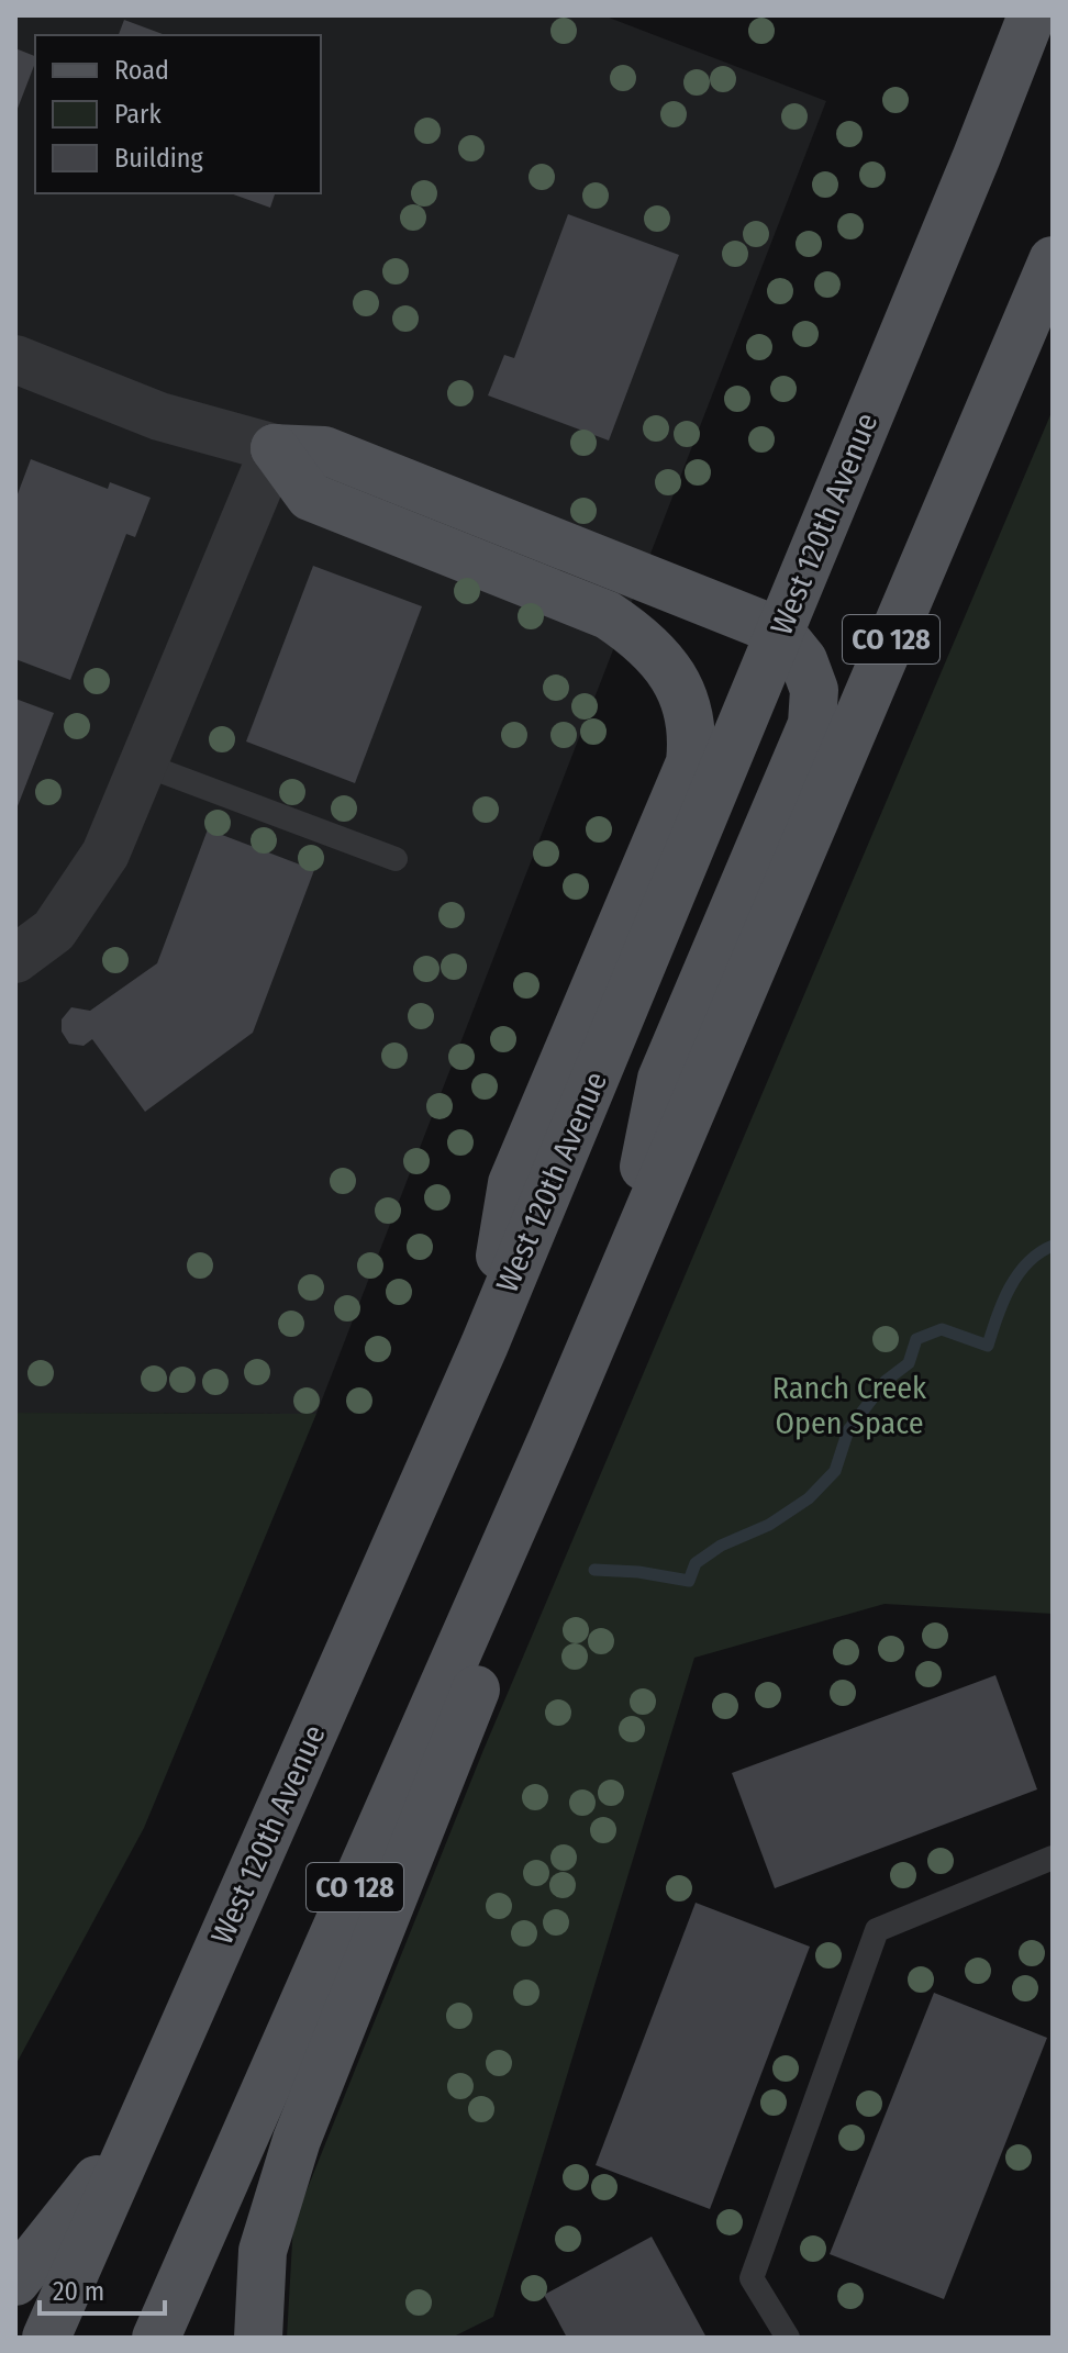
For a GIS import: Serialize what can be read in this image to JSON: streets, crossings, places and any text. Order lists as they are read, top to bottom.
{
  "streets": {
    "main road": ["West 120th Avenue", "CO 128"]
  },
  "parks": ["Ranch Creek Open Space"],
  "legend": ["Road", "Park", "Building"],
  "scale_bar": "20 m"
}
